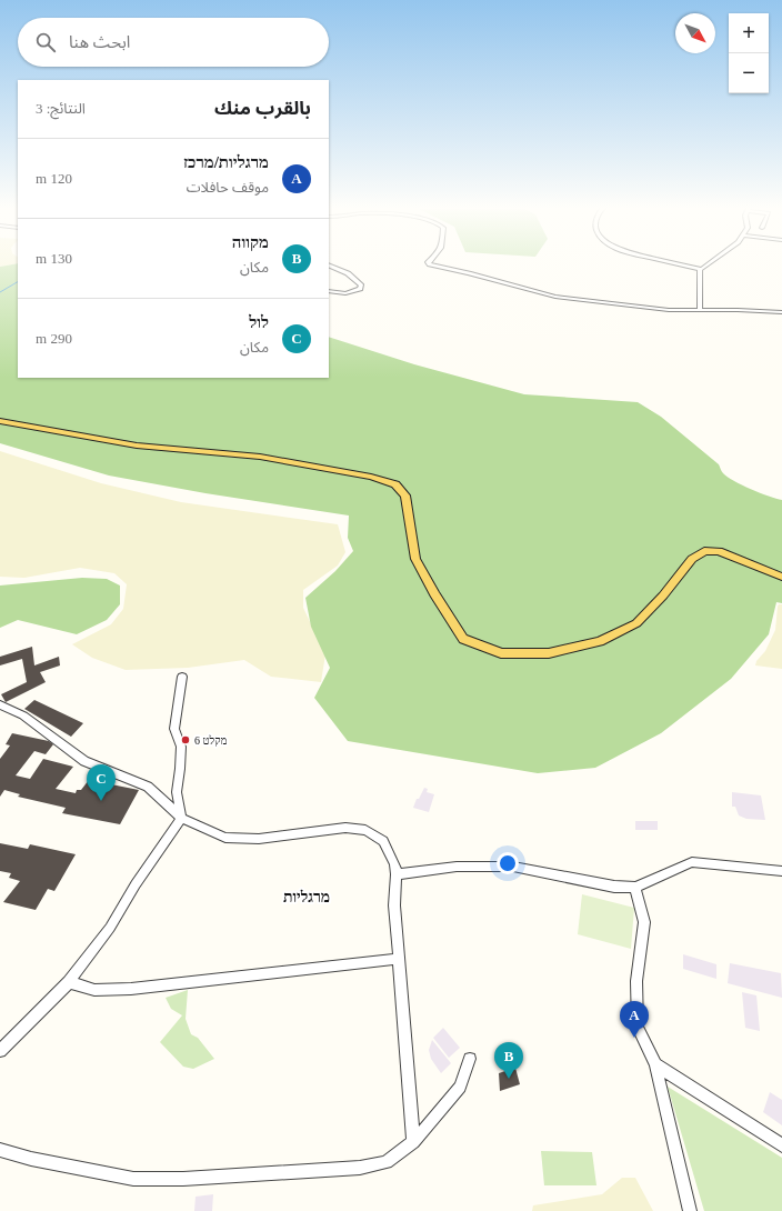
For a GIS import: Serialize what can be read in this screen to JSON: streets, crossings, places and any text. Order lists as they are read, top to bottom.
{
  "districts": ["מרגליות"],
  "places": ["מקלט 6"],
  "north": "bottom right",
  "page": {
    "map_buttons": ["+", "−"],
    "search": "ابحث هنا",
    "heading": ["بالقرب منك", "النتائج: 3"],
    "list": [
      {
        "mark": "A",
        "name": "מרגליות/מרכז",
        "note": "موقف حافلات",
        "value": "120 m"
      },
      {
        "mark": "B",
        "name": "מקווה",
        "note": "مكان",
        "value": "130 m"
      },
      {
        "mark": "C",
        "name": "לול",
        "note": "مكان",
        "value": "290 m"
      }
    ],
    "pins": ["C", "A", "B"]
  }
}
